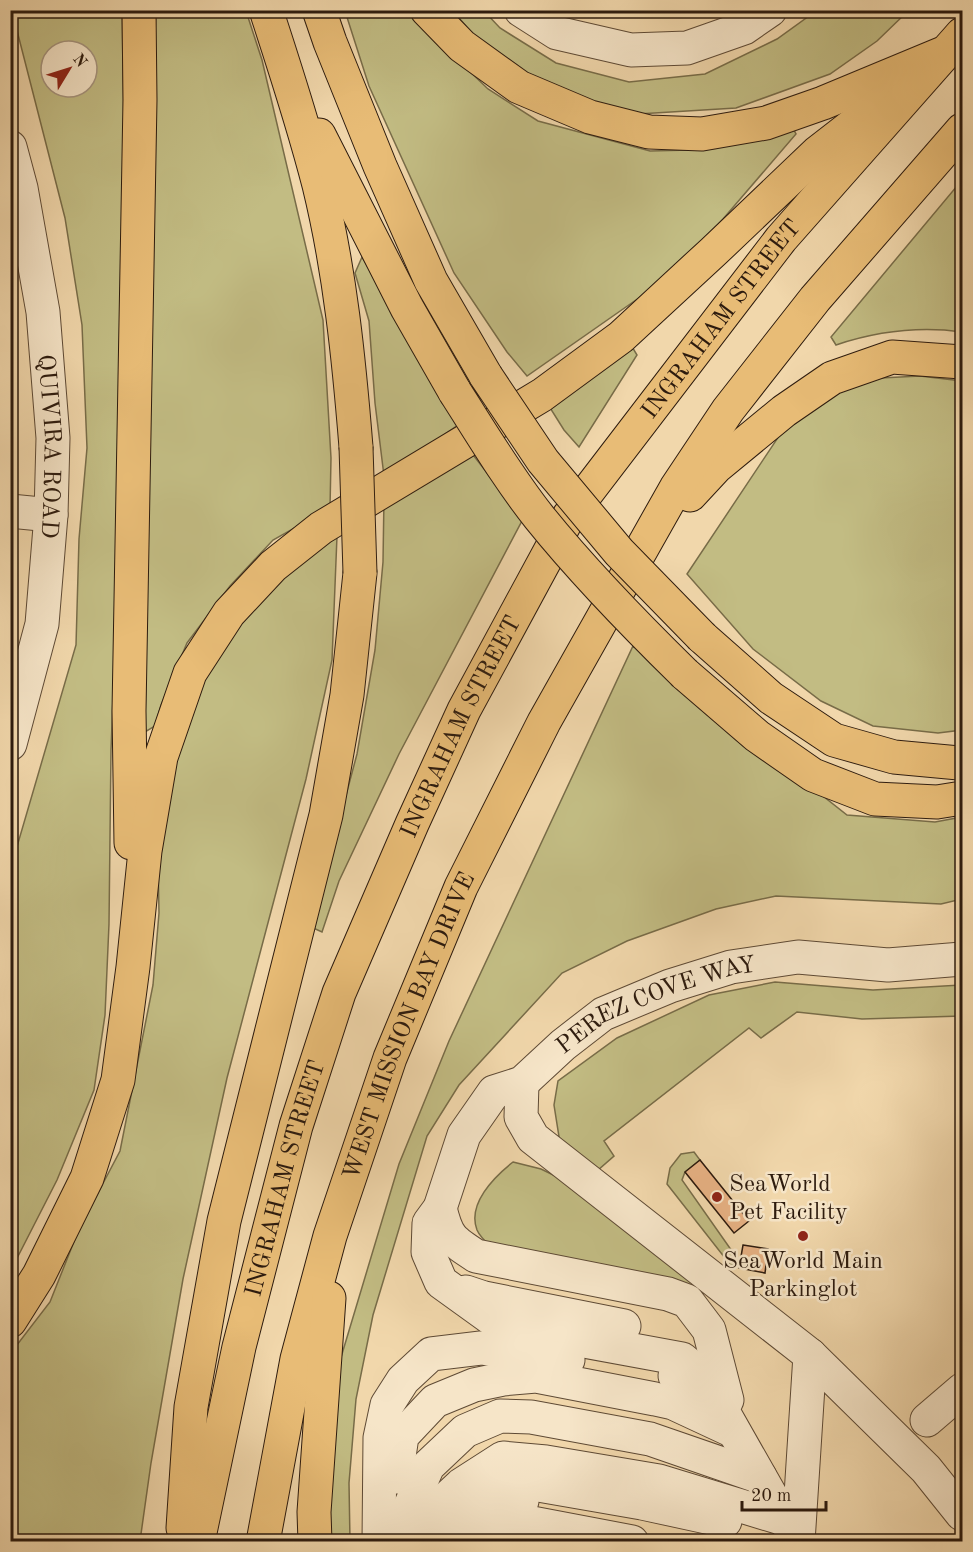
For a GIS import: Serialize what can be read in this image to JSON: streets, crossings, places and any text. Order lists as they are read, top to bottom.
{
  "streets": {
    "main road": ["INGRAHAM STREET", "WEST MISSION BAY DRIVE"],
    "street": ["QUIVIRA ROAD", "PEREZ COVE WAY"]
  },
  "places": ["SeaWorld Pet Facility", "SeaWorld Main Parkinglot"],
  "scale_bar": "20 m",
  "north": "top right"
}
